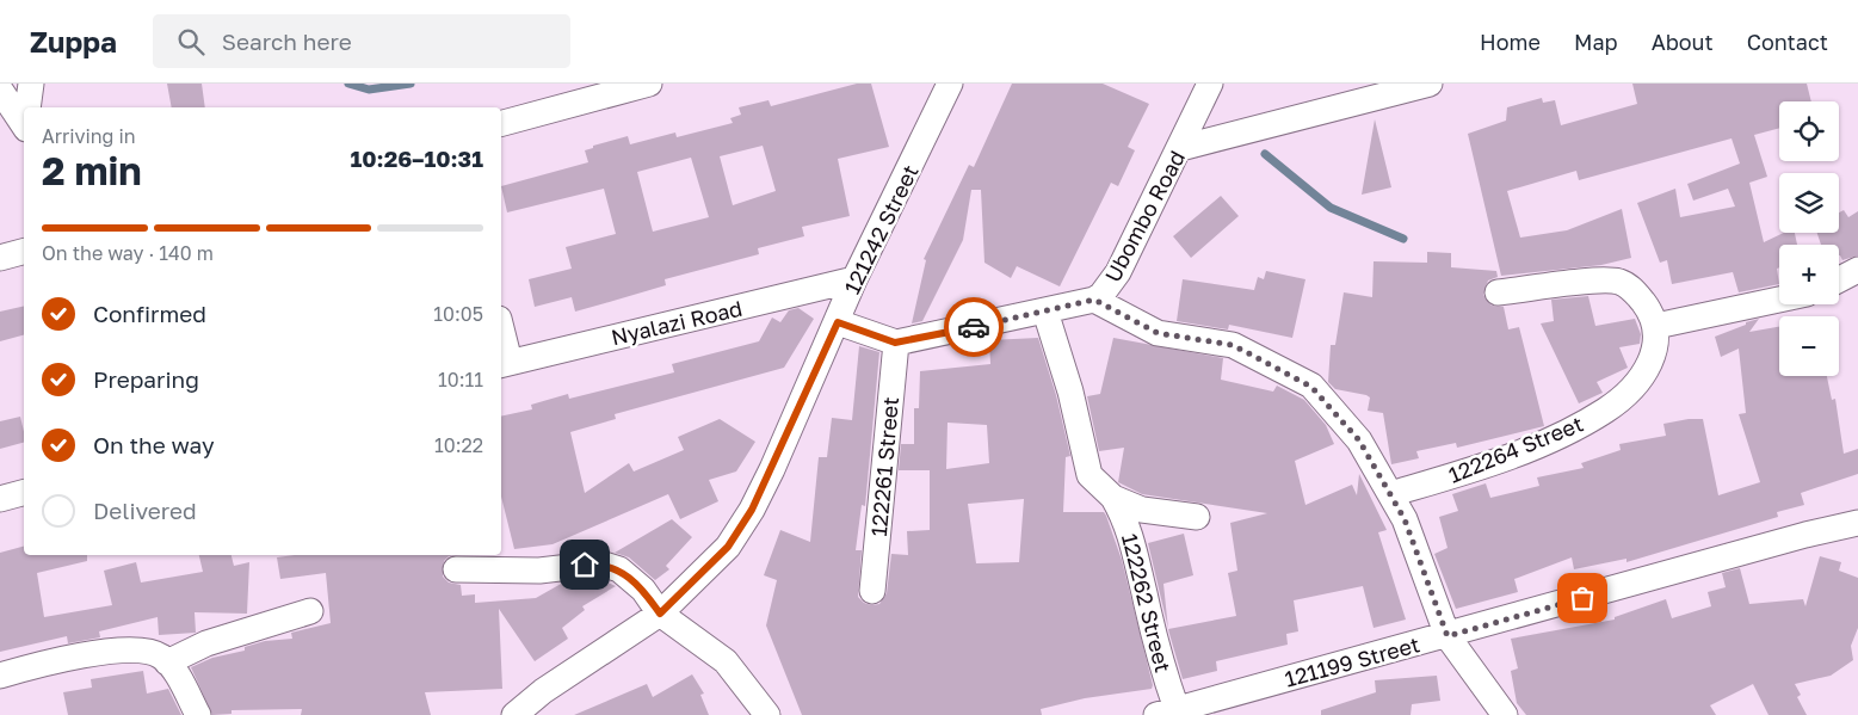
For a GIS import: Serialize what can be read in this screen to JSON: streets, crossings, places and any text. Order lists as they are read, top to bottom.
{
  "streets": {
    "street": [
      "Ubombo Road",
      "121242 Street",
      "Nyalazi Road",
      "122264 Street",
      "122261 Street",
      "122262 Street",
      "121199 Street"
    ]
  },
  "crossings": [
    ["Ubombo Road", "122261 Street"],
    ["Ubombo Road", "122262 Street"],
    ["121242 Street", "Nyalazi Road"],
    ["122262 Street", "121199 Street"]
  ],
  "page": {
    "header": "Zuppa",
    "search": "Search here",
    "nav": [
      "Home",
      "Map",
      "About",
      "Contact"
    ],
    "map_buttons": ["+", "−"],
    "heading": ["2 min", "Arriving in", "10:26–10:31"],
    "bar": "On the way · 140 m",
    "list": [
      ["Confirmed", "10:05"],
      ["Preparing", "10:11"],
      ["On the way", "10:22"],
      "Delivered"
    ]
  }
}
